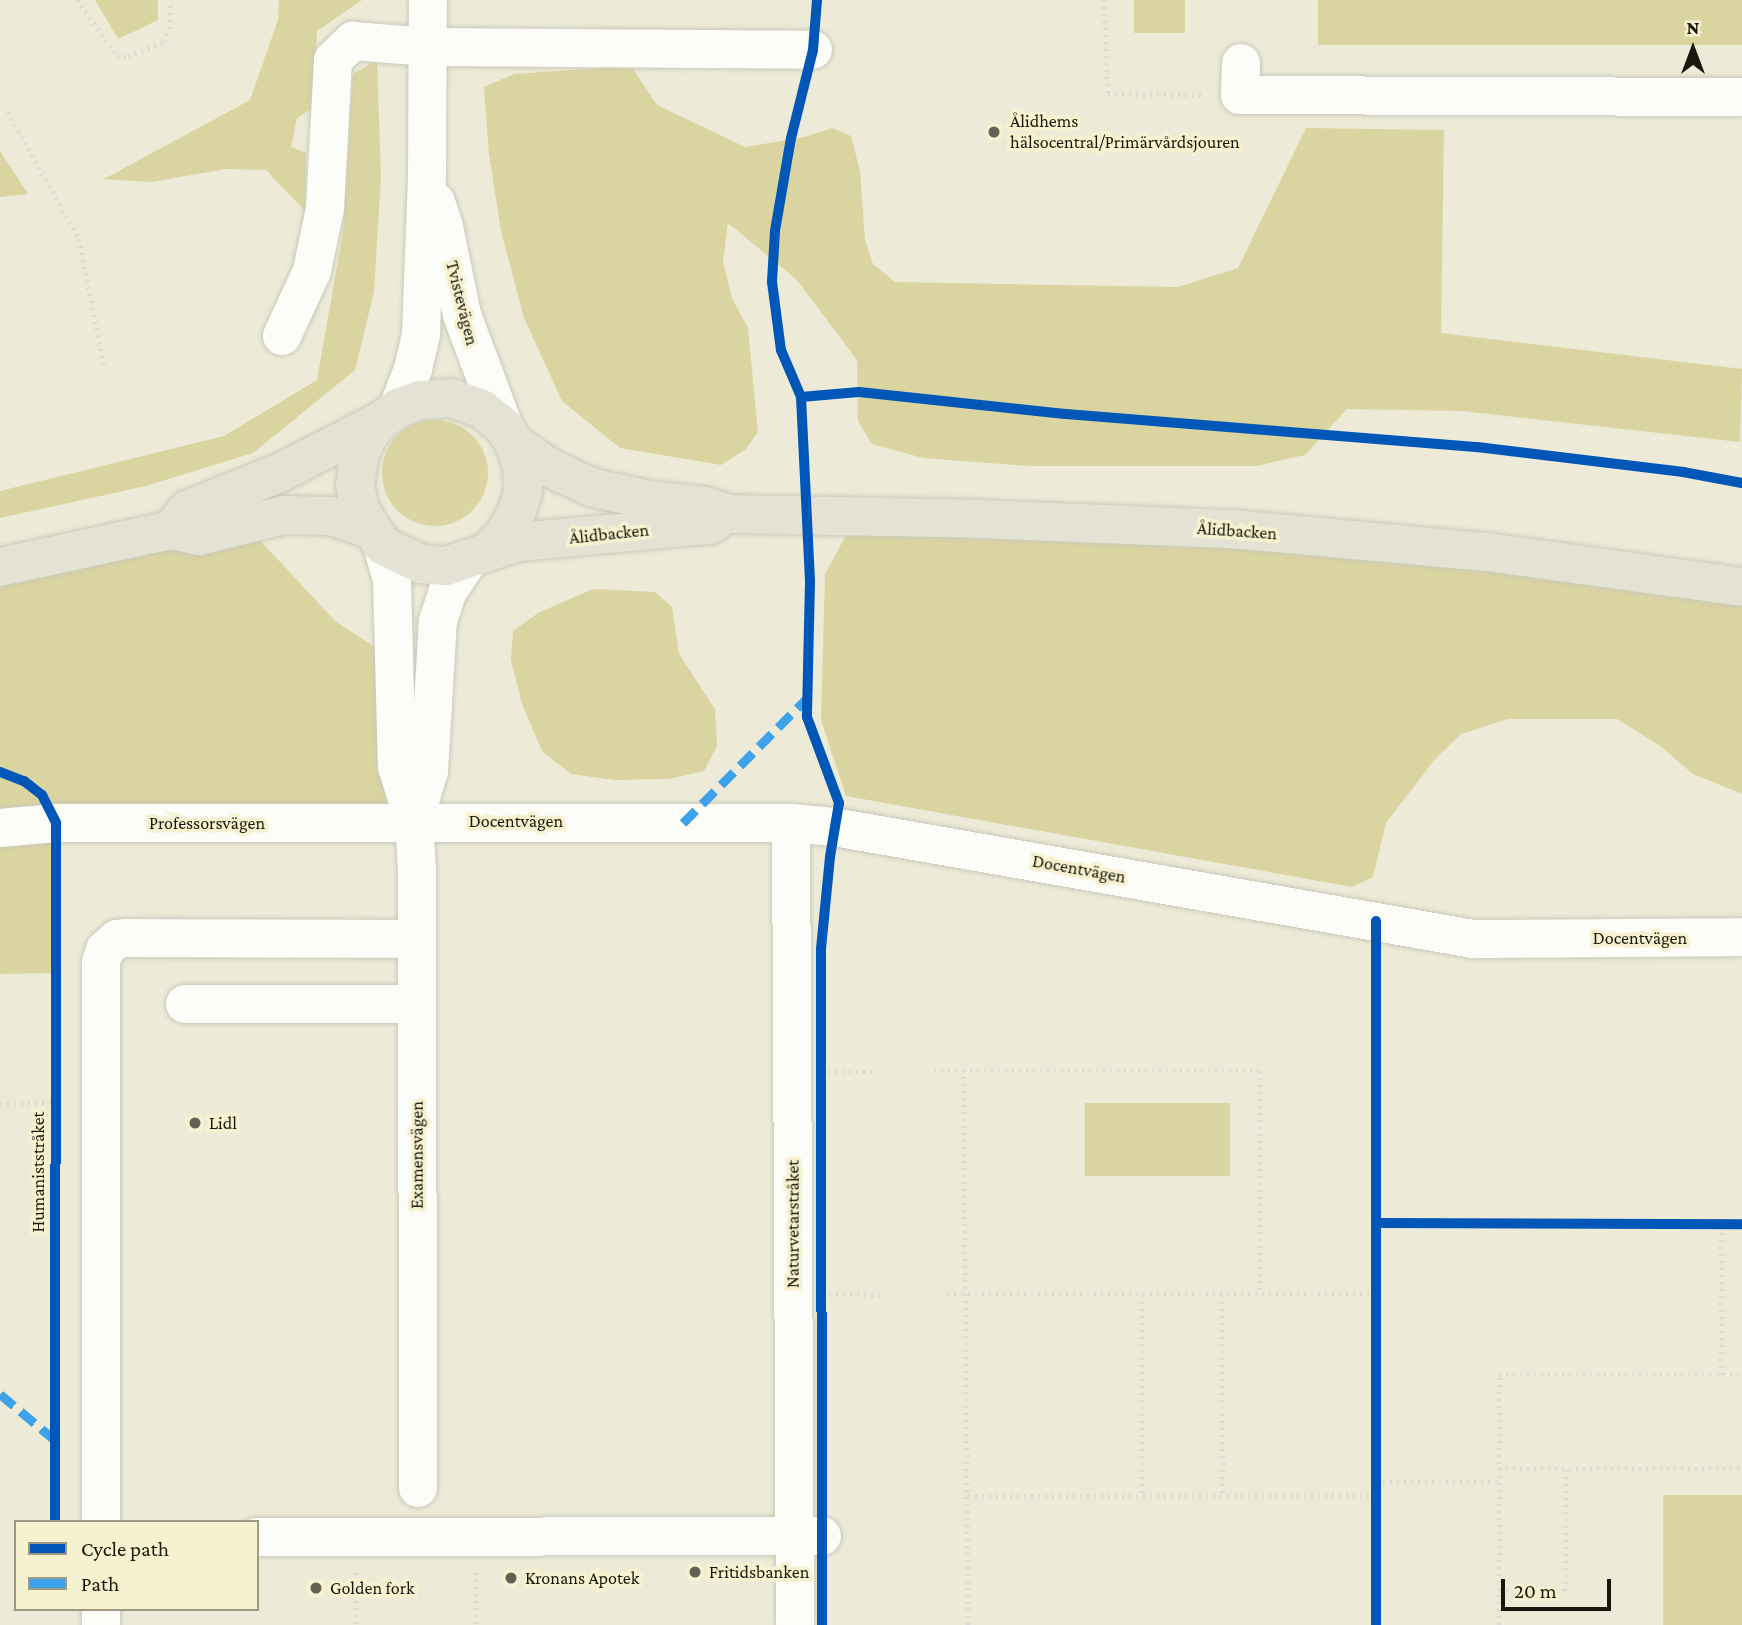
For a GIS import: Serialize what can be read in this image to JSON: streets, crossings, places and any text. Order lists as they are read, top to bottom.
{
  "streets": {
    "main road": ["Ålidbacken"],
    "street": [
      "Tvistevägen",
      "Docentvägen",
      "Professorsvägen",
      "Examensvägen",
      "Naturvetarstråket"
    ],
    "cycle path": ["Humaniststråket"]
  },
  "crossings": [
    ["Tvistevägen", "Ålidbacken"],
    ["Tvistevägen", "Examensvägen"],
    ["Ålidbacken", "Examensvägen"],
    ["Docentvägen", "Professorsvägen"],
    ["Docentvägen", "Examensvägen"],
    ["Docentvägen", "Naturvetarstråket"],
    ["Professorsvägen", "Examensvägen"]
  ],
  "places": [
    "Ålidhems hälsocentral/Primärvårdsjouren",
    "Lidl",
    "Fritidsbanken",
    "Kronans Apotek",
    "Golden fork"
  ],
  "legend": ["Cycle path", "Path"],
  "scale_bar": "20 m",
  "north": "top"
}
